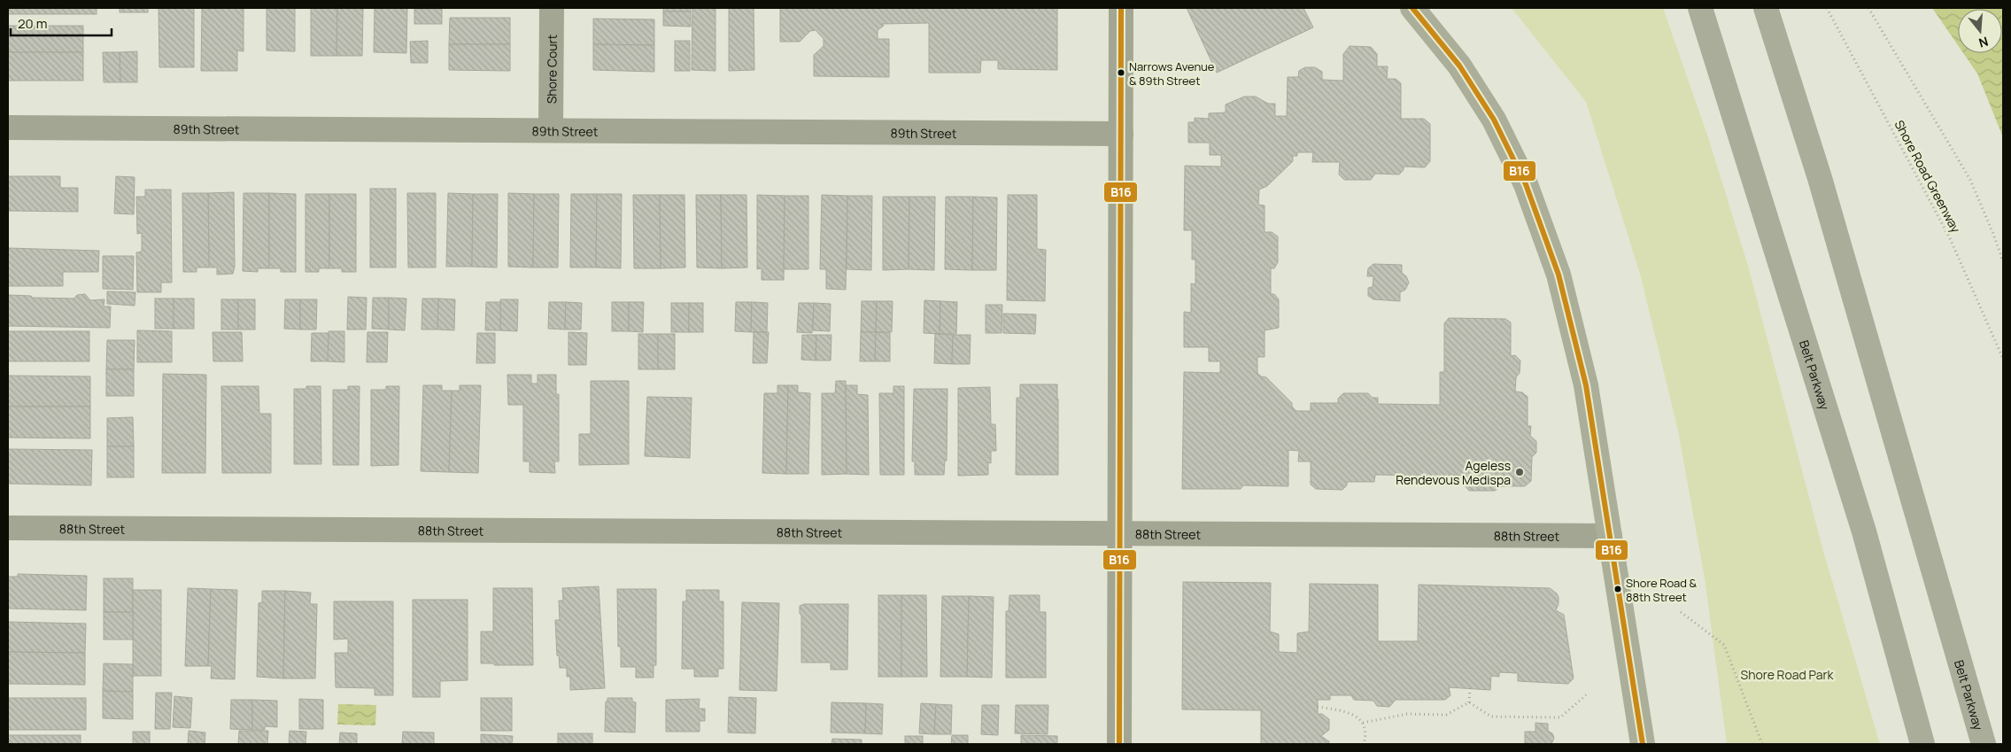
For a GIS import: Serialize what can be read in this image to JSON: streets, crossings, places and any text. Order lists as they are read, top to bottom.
{
  "streets": {
    "highway": ["Belt Parkway"],
    "street": ["Shore Court", "89th Street", "88th Street"],
    "path": ["Shore Road Greenway"]
  },
  "crossings": [
    ["Shore Court", "89th Street"]
  ],
  "parks": ["Shore Road Park"],
  "places": ["Narrows Avenue & 89th Street", "Ageless Rendevous Medispa", "Shore Road & 88th Street"],
  "lines": ["transit line B16"],
  "scale_bar": "20 m",
  "north": "bottom"
}
